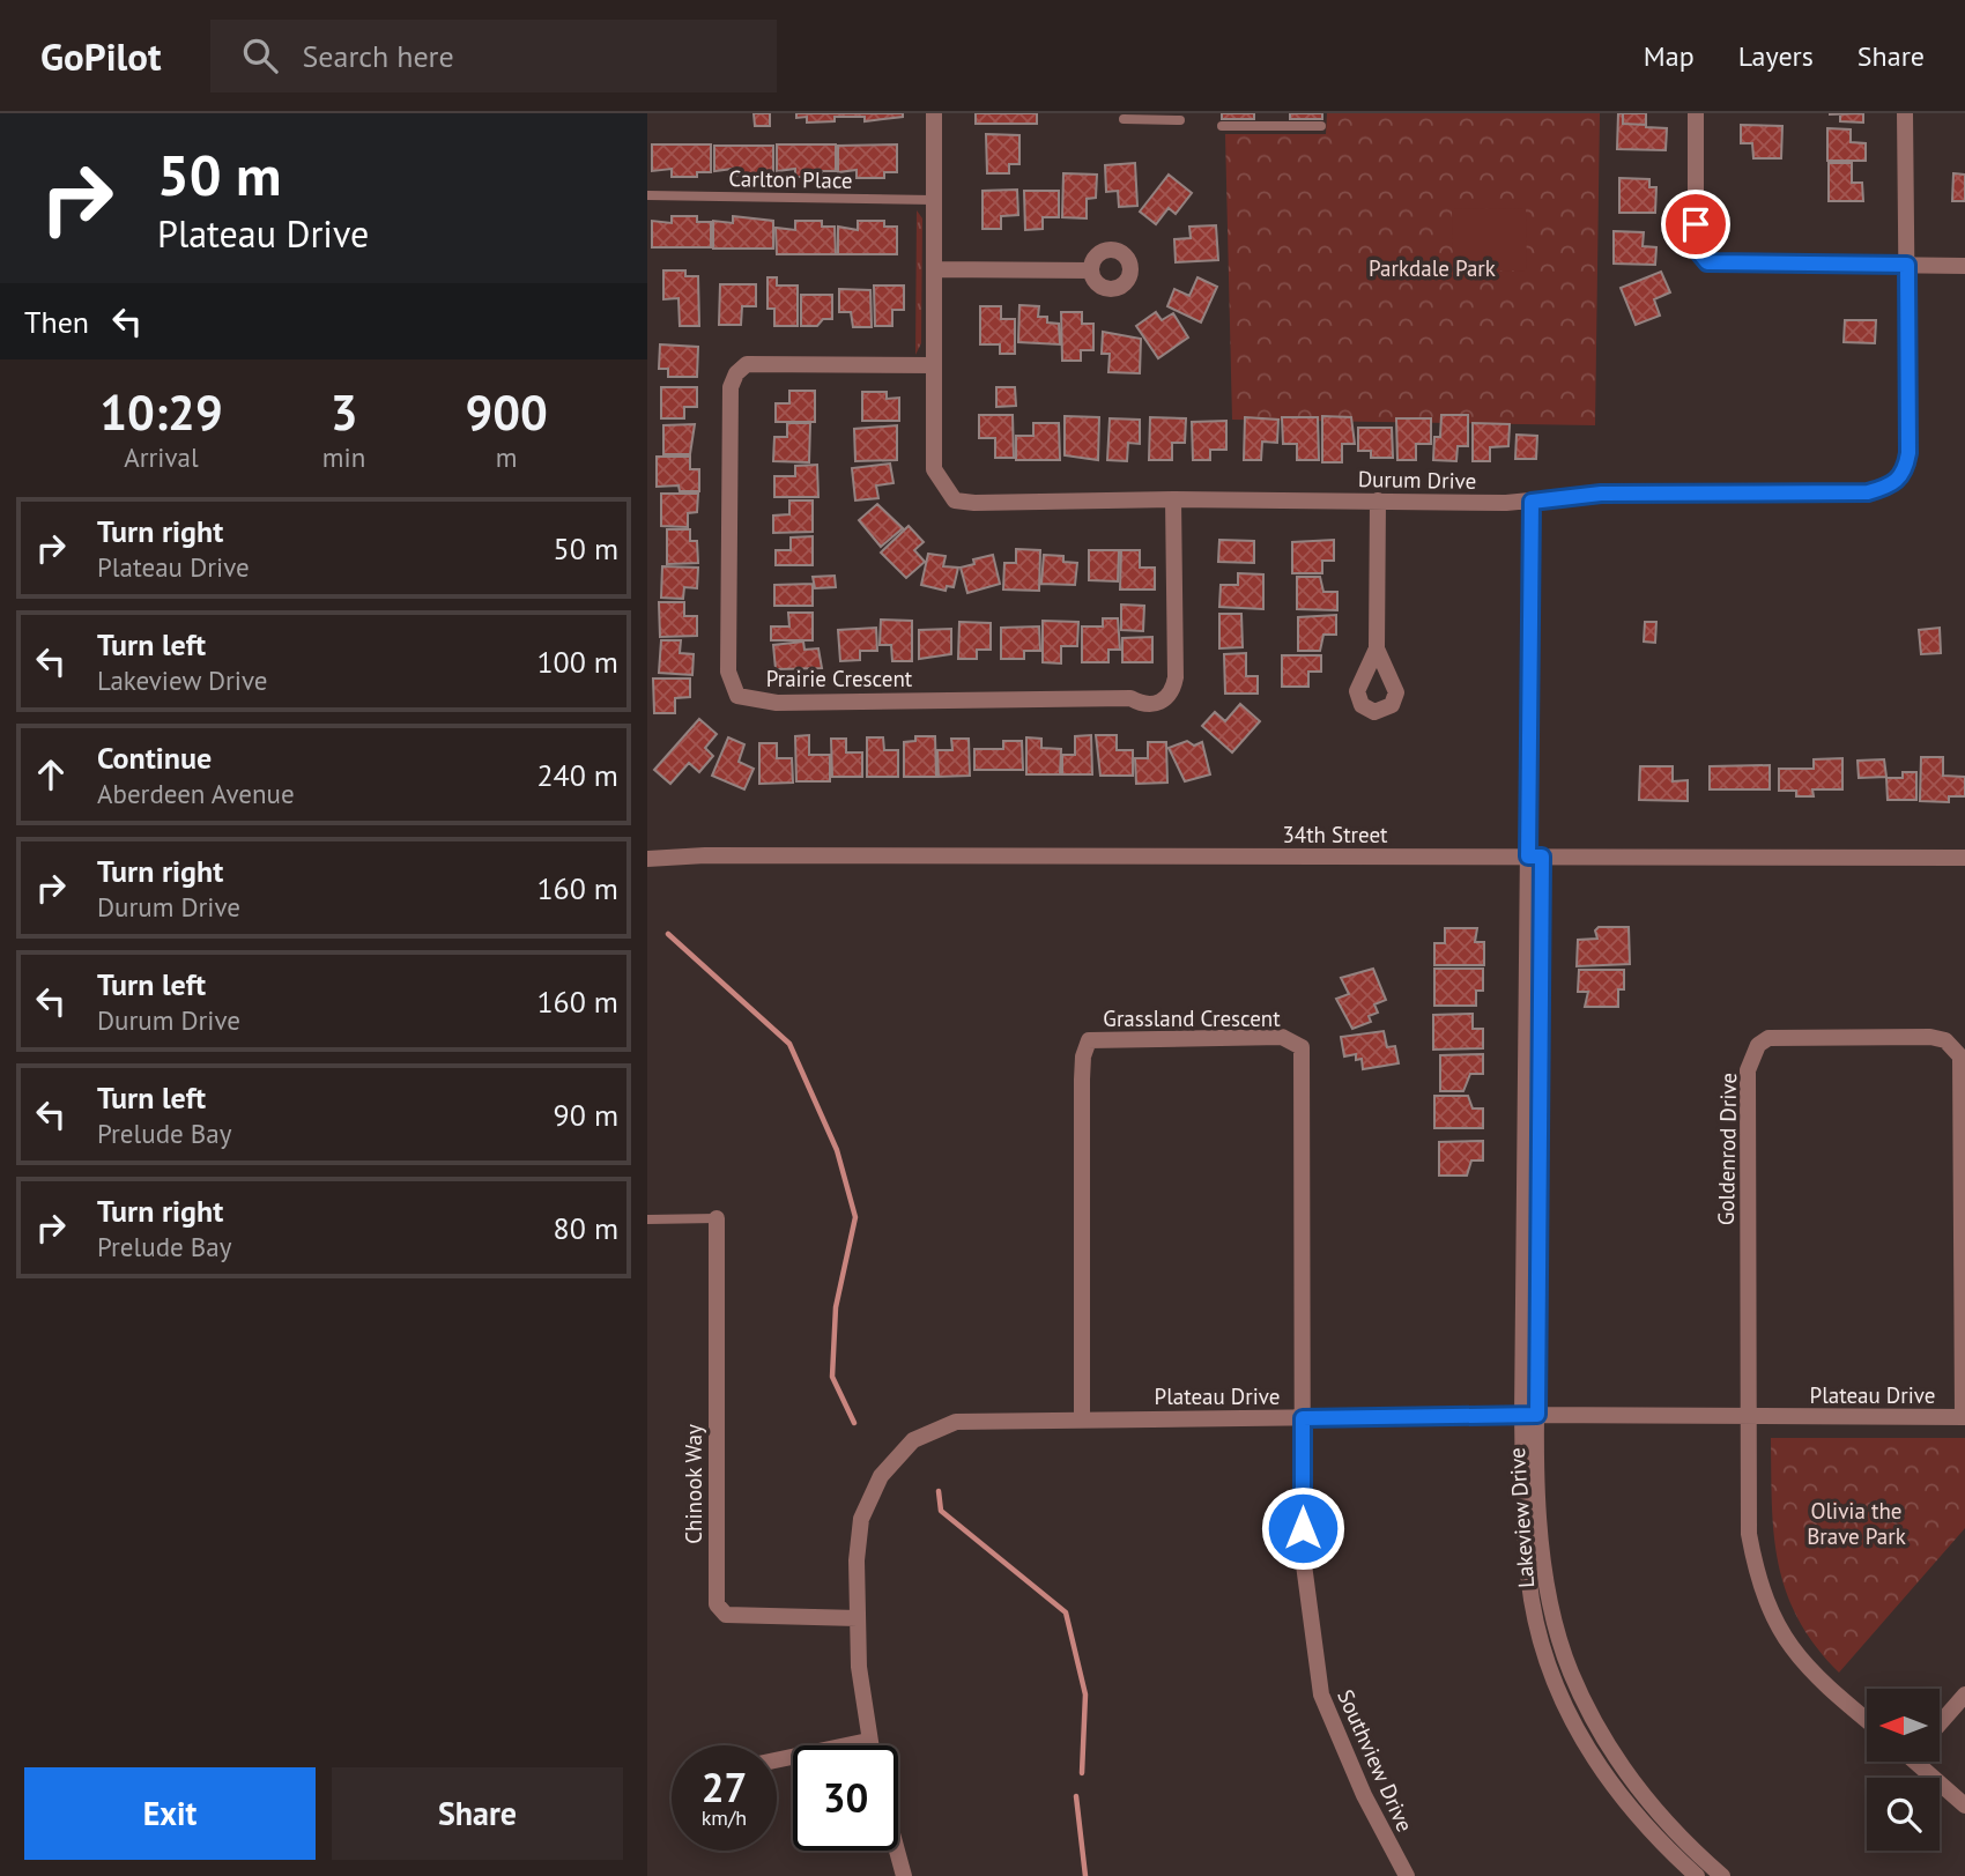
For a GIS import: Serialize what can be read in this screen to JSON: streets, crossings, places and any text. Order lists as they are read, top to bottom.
{
  "streets": {
    "street": [
      "Durum Drive",
      "Prairie Crescent",
      "34th Street",
      "Grassland Crescent",
      "Goldenrod Drive",
      "Plateau Drive",
      "Chinook Way",
      "Lakeview Drive",
      "Southview Drive"
    ],
    "lane": ["Carlton Place"]
  },
  "crossings": [
    ["Carlton Place", "Durum Drive"],
    ["Durum Drive", "Prairie Crescent"],
    ["Durum Drive", "Lakeview Drive"],
    ["34th Street", "Lakeview Drive"],
    ["Grassland Crescent", "Plateau Drive"],
    ["Grassland Crescent", "Southview Drive"],
    ["Goldenrod Drive", "Plateau Drive"],
    ["Plateau Drive", "Chinook Way"],
    ["Plateau Drive", "Lakeview Drive"],
    ["Plateau Drive", "Southview Drive"]
  ],
  "parks": ["Parkdale Park", "Olivia the Brave Park"],
  "north": "left",
  "page": {
    "header": "GoPilot",
    "search": "Search here",
    "nav": ["Map", "Layers", "Share"],
    "turn": ["50 m", "Plateau Drive"],
    "then": "Then",
    "eta": [
      "10:29",
      "Arrival",
      "3",
      "min",
      "900",
      "m"
    ],
    "list": [
      {
        "name": "Turn right",
        "note": "Plateau Drive",
        "value": "50 m"
      },
      {
        "name": "Turn left",
        "note": "Lakeview Drive",
        "value": "100 m"
      },
      {
        "name": "Continue",
        "note": "Aberdeen Avenue",
        "value": "240 m"
      },
      {
        "name": "Turn right",
        "note": "Durum Drive",
        "value": "160 m"
      },
      {
        "name": "Turn left",
        "note": "Durum Drive",
        "value": "160 m"
      },
      {
        "name": "Turn left",
        "note": "Prelude Bay",
        "value": "90 m"
      },
      {
        "name": "Turn right",
        "note": "Prelude Bay",
        "value": "80 m"
      }
    ],
    "speed": "27 km/h",
    "limit": "30",
    "buttons": ["Exit", "Share"]
  }
}
